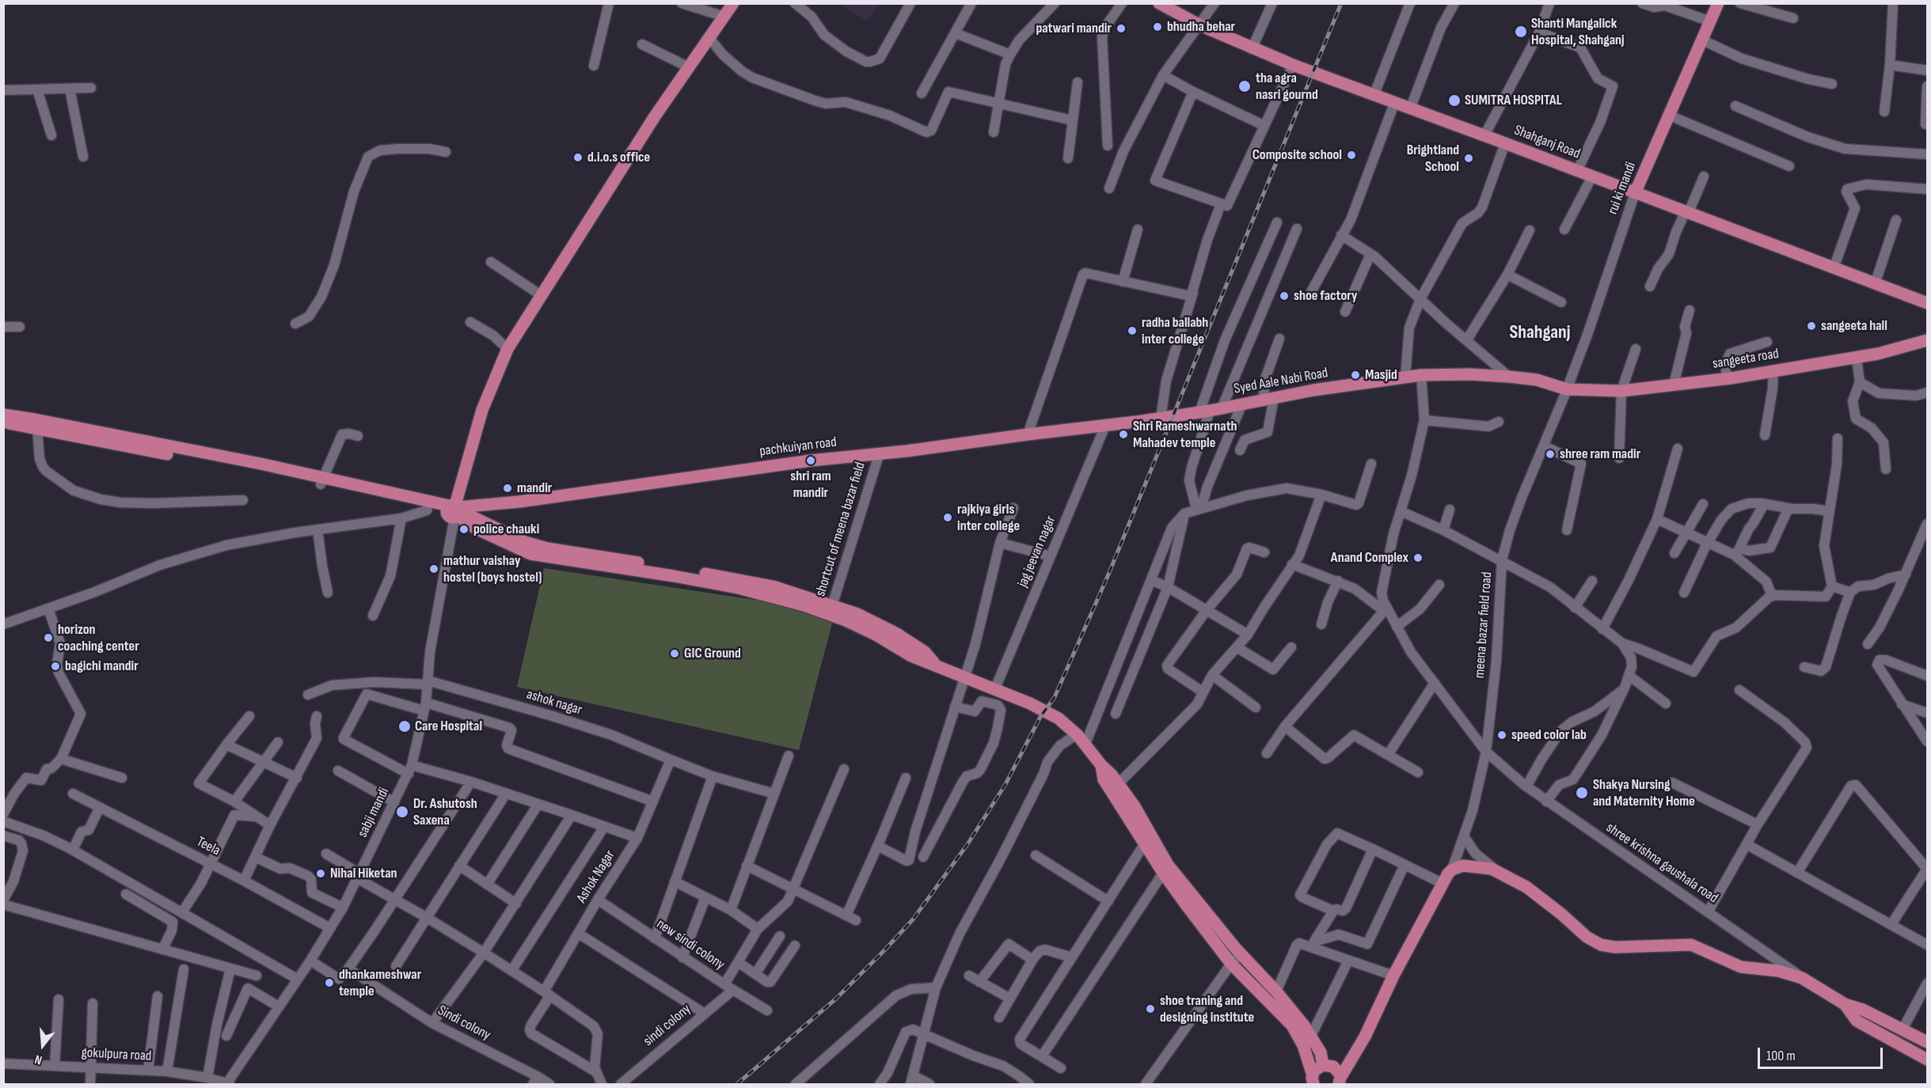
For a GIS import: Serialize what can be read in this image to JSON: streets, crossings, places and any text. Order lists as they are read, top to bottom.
{
  "streets": {
    "main road": [
      "Shahganj Road",
      "rui ki mandi",
      "sangeeta road",
      "Syed Aale Nabi Road",
      "pachkuiyan road"
    ],
    "street": [
      "shortcut of meena bazar field",
      "jag jeevan nagar",
      "meena bazar field road",
      "ashok nagar",
      "sabji mandi",
      "Teela",
      "shree krishna gaushala road",
      "Ashok Nagar",
      "new sindi colony",
      "Sindi colony",
      "sindi colony",
      "gokulpura road"
    ]
  },
  "crossings": [
    ["Shahganj Road", "rui ki mandi"],
    ["rui ki mandi", "sangeeta road"],
    ["rui ki mandi", "Syed Aale Nabi Road"],
    ["rui ki mandi", "meena bazar field road"],
    ["sangeeta road", "Syed Aale Nabi Road"],
    ["sangeeta road", "meena bazar field road"],
    ["Syed Aale Nabi Road", "pachkuiyan road"],
    ["Syed Aale Nabi Road", "meena bazar field road"],
    ["pachkuiyan road", "shortcut of meena bazar field"],
    ["pachkuiyan road", "jag jeevan nagar"],
    ["pachkuiyan road", "sabji mandi"],
    ["meena bazar field road", "shree krishna gaushala road"],
    ["ashok nagar", "sabji mandi"],
    ["sabji mandi", "Teela"],
    ["sabji mandi", "Ashok Nagar"],
    ["sabji mandi", "gokulpura road"],
    ["Ashok Nagar", "new sindi colony"]
  ],
  "districts": ["Shahganj"],
  "places": [
    "bhudha behar",
    "patwari mandir",
    "Shanti Mangalick Hospital, Shahganj",
    "tha agra nasri gournd",
    "SUMITRA HOSPITAL",
    "Composite school",
    "d.i.o.s office",
    "Brightland School",
    "shoe factory",
    "sangeeta hall",
    "radha ballabh inter college",
    "Masjid",
    "Shri Rameshwarnath Mahadev temple",
    "shree ram madir",
    "shri ram mandir",
    "mandir",
    "rajkiya girls inter college",
    "police chauki",
    "Anand Complex",
    "mathur vaishay hostel (boys hostel)",
    "horizon coaching center",
    "GIC Ground",
    "bagichi mandir",
    "Care Hospital",
    "speed color lab",
    "Shakya Nursing and Maternity Home",
    "Dr. Ashutosh Saxena",
    "Nihal Hiketan",
    "dhankameshwar temple",
    "shoe traning and designing institute"
  ],
  "scale_bar": "100 m",
  "north": "bottom"
}
